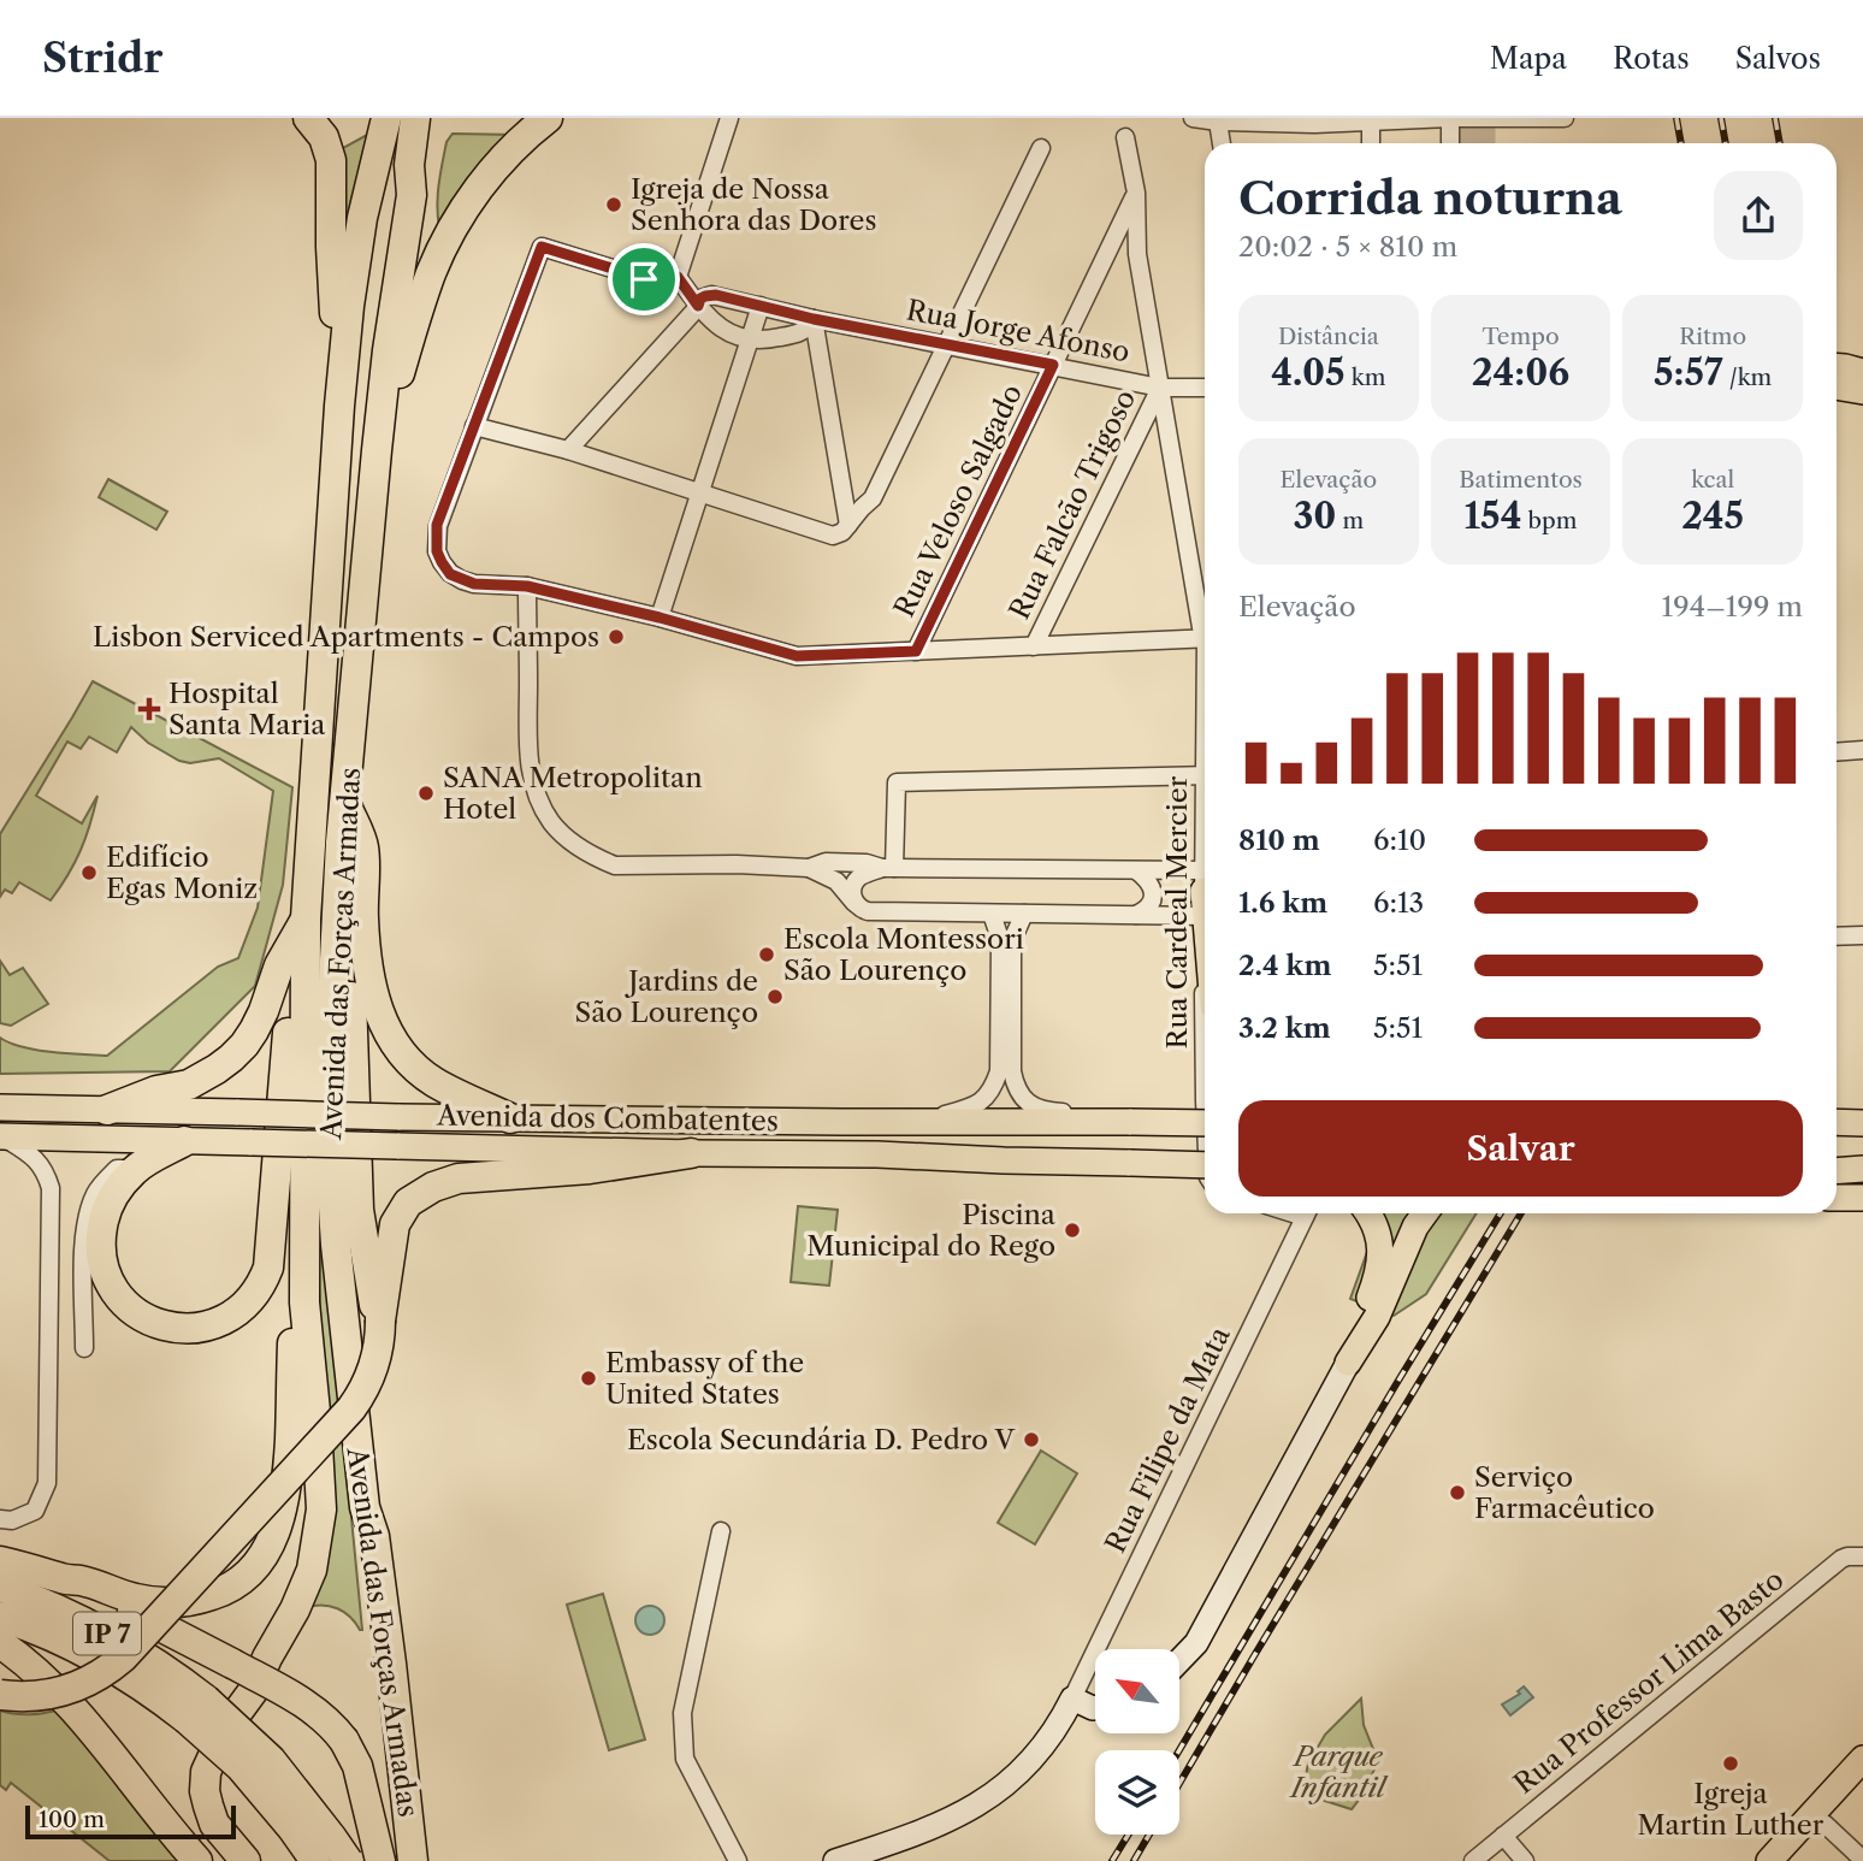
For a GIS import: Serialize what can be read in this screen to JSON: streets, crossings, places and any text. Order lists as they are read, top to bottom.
{
  "streets": {
    "highway": ["Avenida das Forças Armadas", "IP 7"],
    "main road": ["Avenida dos Combatentes"],
    "street": [
      "Rua Jorge Afonso",
      "Rua Veloso Salgado",
      "Rua Falcão Trigoso",
      "Rua Cardeal Mercier",
      "Rua Filipe da Mata",
      "Rua Professor Lima Basto"
    ]
  },
  "crossings": [
    ["Rua Jorge Afonso", "Rua Veloso Salgado"],
    ["Rua Jorge Afonso", "Rua Falcão Trigoso"],
    ["Rua Jorge Afonso", "Rua Cardeal Mercier"],
    ["Rua Veloso Salgado", "Rua Cardeal Mercier"],
    ["Rua Falcão Trigoso", "Rua Cardeal Mercier"]
  ],
  "parks": ["Parque Infantil"],
  "places": {
    "other": [
      "Igreja de Nossa Senhora das Dores",
      "Lisbon Serviced Apartments - Campos",
      "SANA Metropolitan Hotel",
      "Edifício Egas Moniz",
      "Escola Montessori São Lourenço",
      "Jardins de São Lourenço",
      "Piscina Municipal do Rego",
      "Embassy of the United States",
      "Escola Secundária D. Pedro V",
      "Serviço Farmacêutico",
      "Igreja Martin Luther"
    ],
    "health": ["Hospital Santa Maria"]
  },
  "scale_bar": "100 m",
  "north": "top left",
  "page": {
    "header": "Stridr",
    "nav": ["Mapa", "Rotas", "Salvos"],
    "heading": ["Corrida noturna", "20:02 · 5 × 810 m"],
    "stats": [
      ["Distância", "4.05 km"],
      ["Tempo", "24:06"],
      ["Ritmo", "5:57 /km"],
      ["Elevação", "30 m"],
      ["Batimentos", "154 bpm"],
      ["kcal", "245"]
    ],
    "chart": ["Elevação", "194–199 m"],
    "list": [
      {
        "name": "810 m",
        "note": "6:10"
      },
      {
        "name": "1.6 km",
        "note": "6:13"
      },
      {
        "name": "2.4 km",
        "note": "5:51"
      },
      {
        "name": "3.2 km",
        "note": "5:51"
      }
    ],
    "buttons": "Salvar",
    "scale": "100 m"
  }
}
